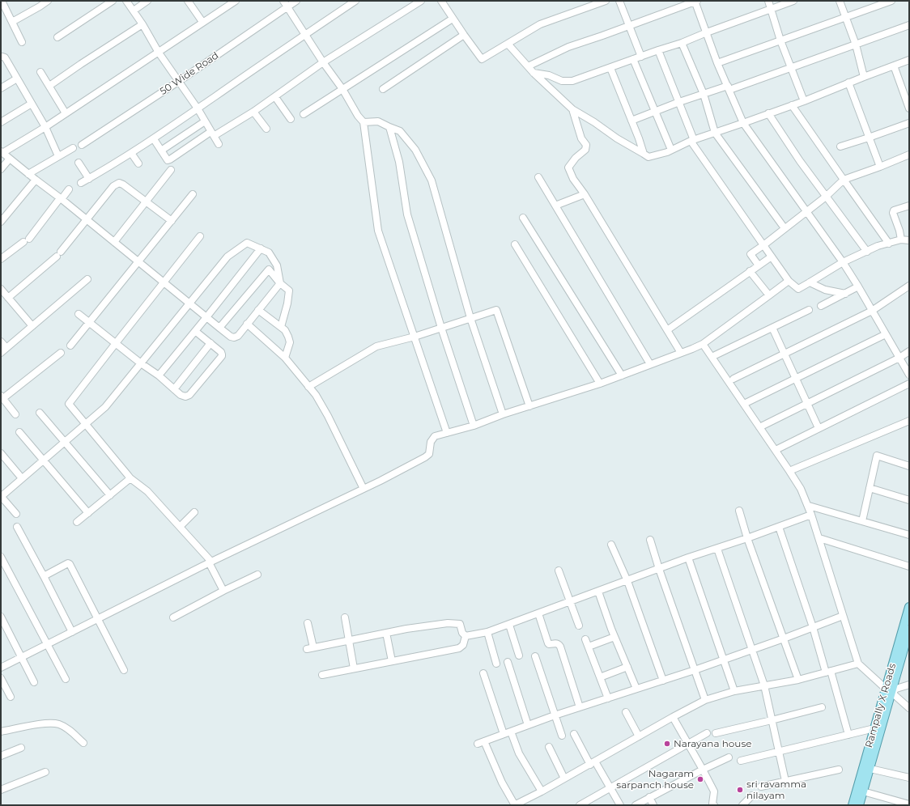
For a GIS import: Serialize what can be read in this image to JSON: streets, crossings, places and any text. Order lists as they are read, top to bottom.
{
  "streets": {
    "main road": ["Rampally X Roads"],
    "street": ["50 Wide Road"]
  },
  "places": ["Narayana house", "Nagaram sarpanch house", "sri ravamma nilayam"]
}
